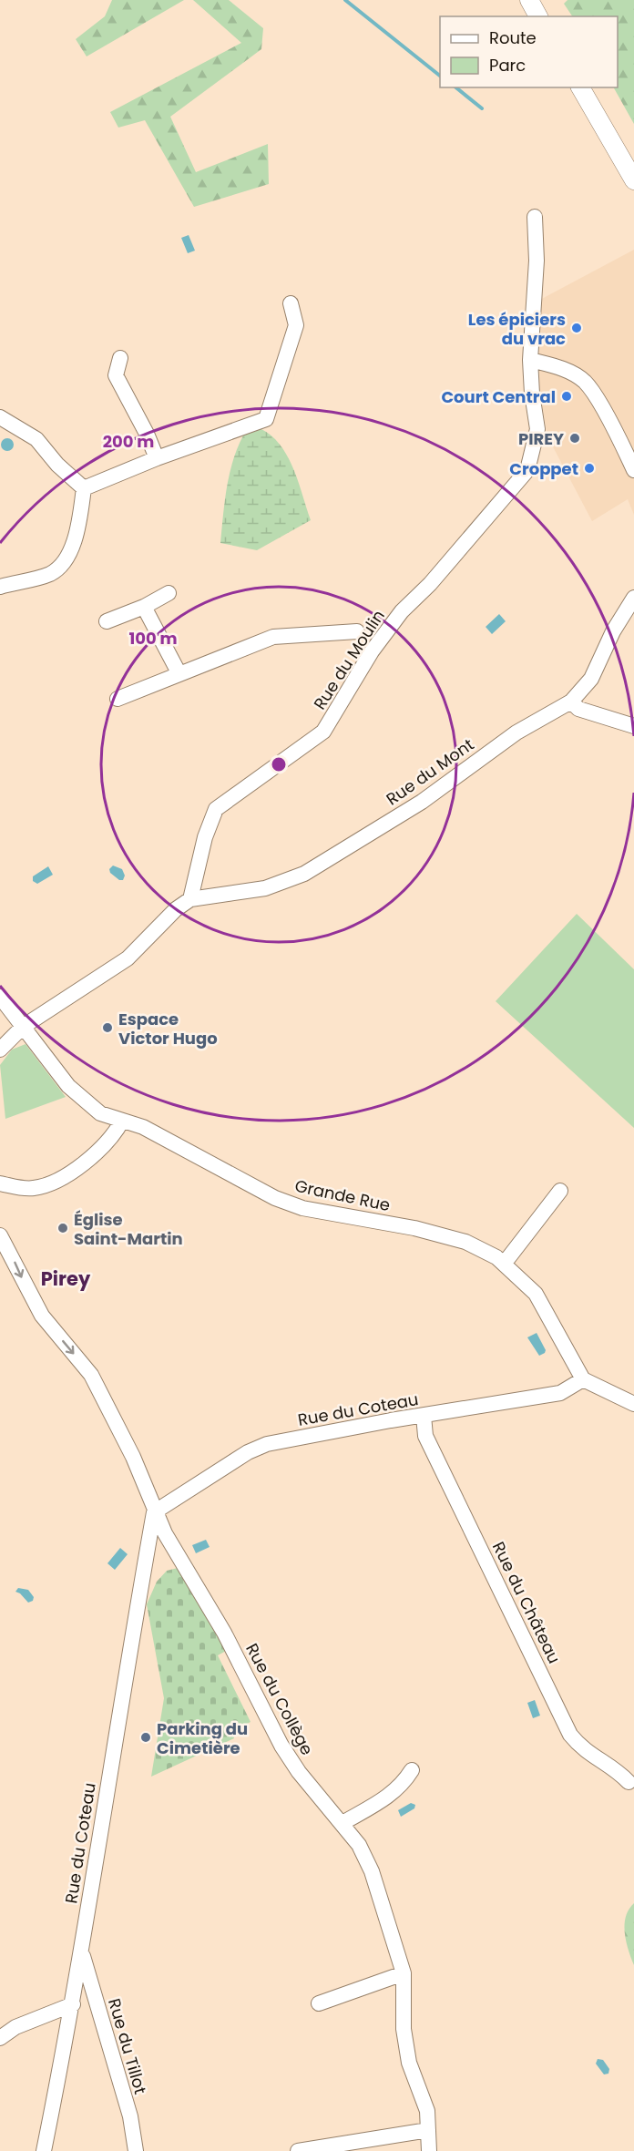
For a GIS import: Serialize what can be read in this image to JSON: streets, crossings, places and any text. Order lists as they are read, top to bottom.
{
  "streets": {
    "street": [
      "Rue du Moulin",
      "Rue du Mont",
      "Grande Rue",
      "Rue du Coteau",
      "Rue du Château",
      "Rue du Collège",
      "Rue du Tillot"
    ]
  },
  "crossings": [
    ["Rue du Moulin", "Rue du Mont"],
    ["Grande Rue", "Rue du Coteau"],
    ["Rue du Coteau", "Rue du Château"],
    ["Rue du Coteau", "Rue du Collège"],
    ["Rue du Coteau", "Rue du Tillot"]
  ],
  "districts": ["Pirey"],
  "places": [
    "Les épiciers du vrac",
    "Court Central",
    "PIREY",
    "Croppet",
    "Espace Victor Hugo",
    "Église Saint-Martin",
    "Parking du Cimetière"
  ],
  "legend": ["Route", "Parc"],
  "rings": ["200 m", "100 m"]
}
